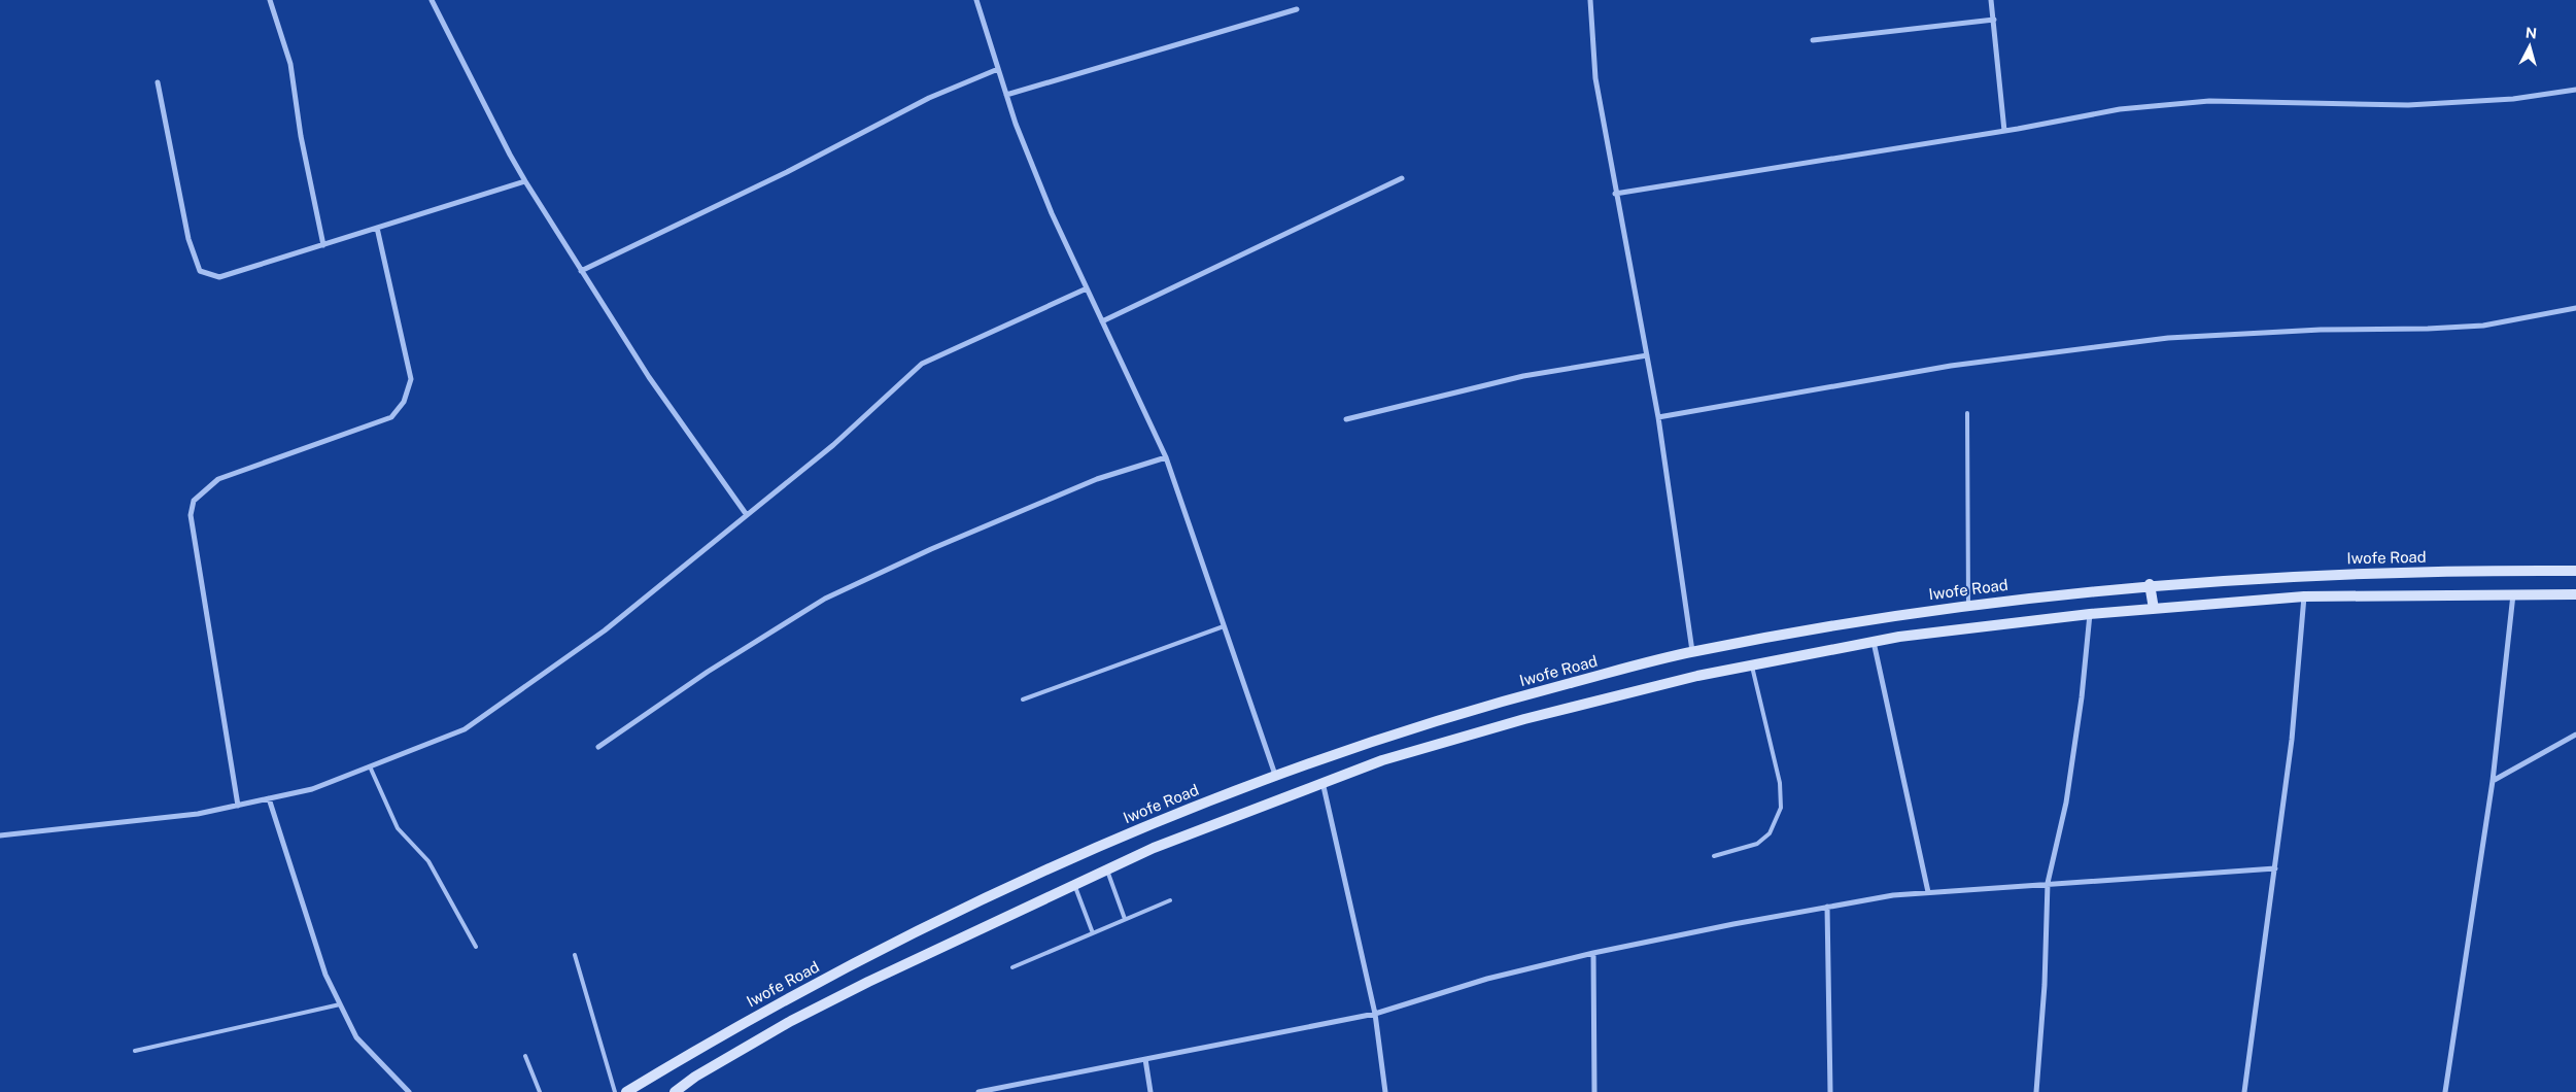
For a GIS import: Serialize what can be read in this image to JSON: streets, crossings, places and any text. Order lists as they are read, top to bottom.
{
  "streets": {
    "street": ["Iwofe Road"]
  },
  "north": "top"
}
